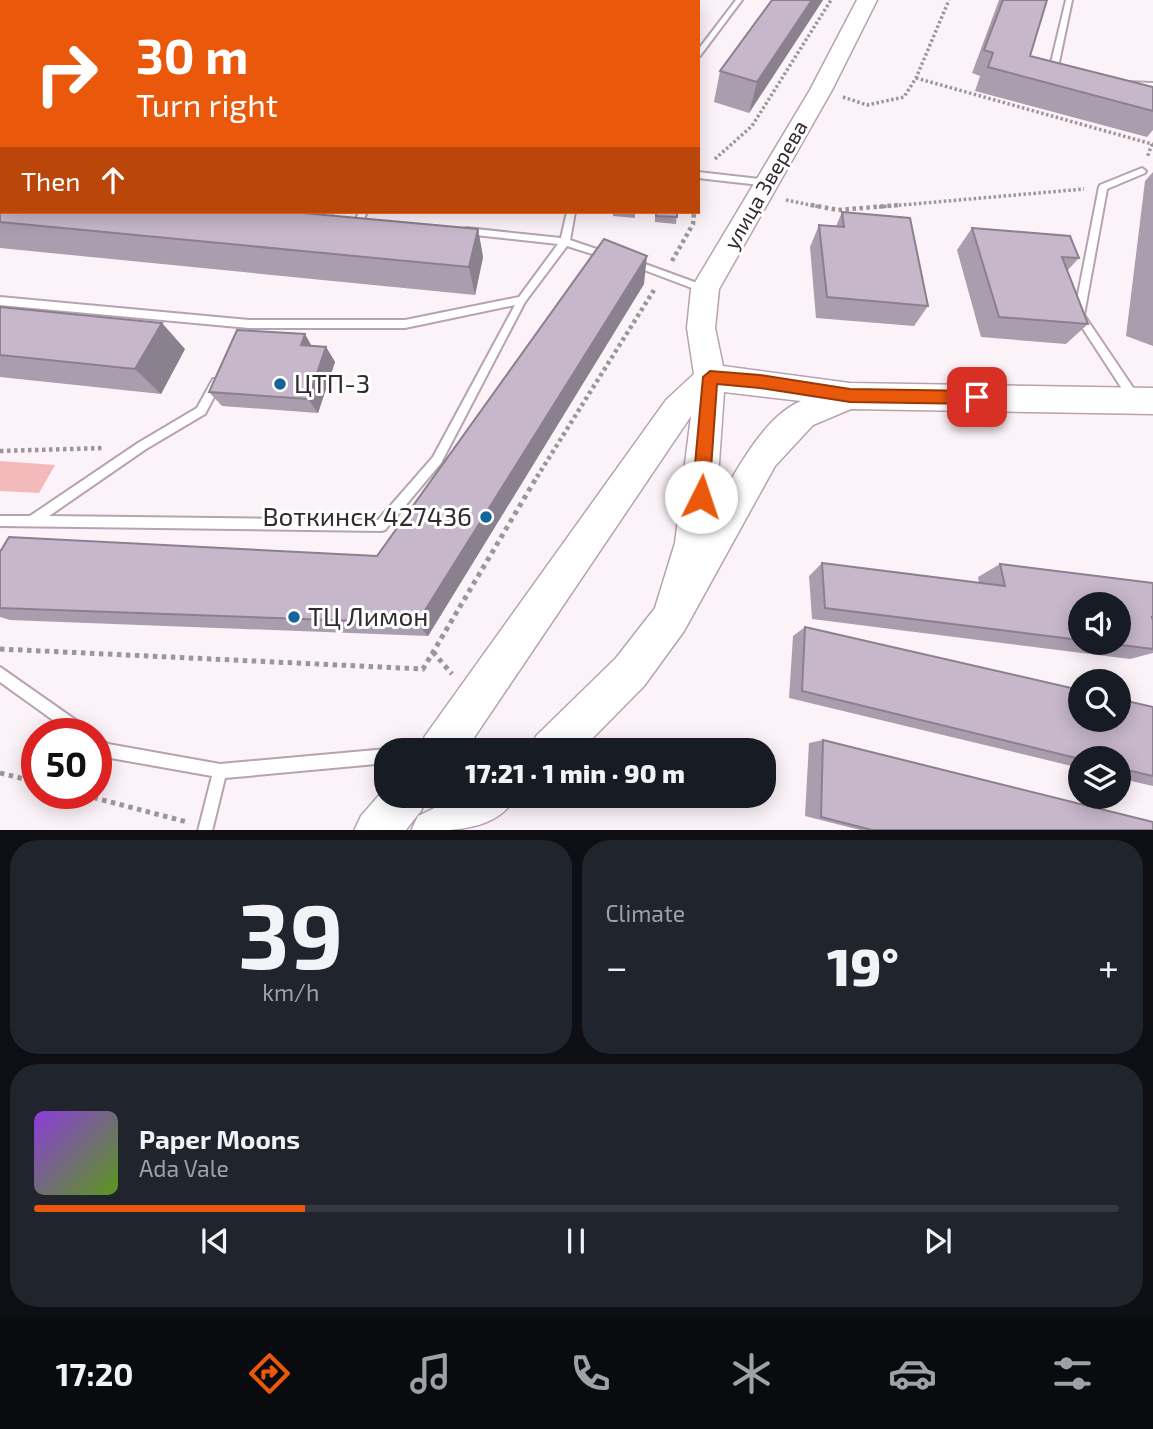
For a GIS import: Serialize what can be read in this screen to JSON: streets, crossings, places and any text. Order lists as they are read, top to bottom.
{
  "streets": {
    "main road": ["улица Зверева"]
  },
  "places": ["ЦТП-3", "Воткинск 427436", "ТЦ Лимон"],
  "page": {
    "turn": ["30 m", "Turn right"],
    "then": "Then",
    "limit": "50",
    "trip": "17:21 · 1 min · 90 m",
    "tile": [
      ["39", "km/h"],
      "Climate"
    ],
    "heat": ["−", "19°", "+"],
    "song": ["Paper Moons", "Ada Vale"],
    "tabs": "17:20"
  }
}
